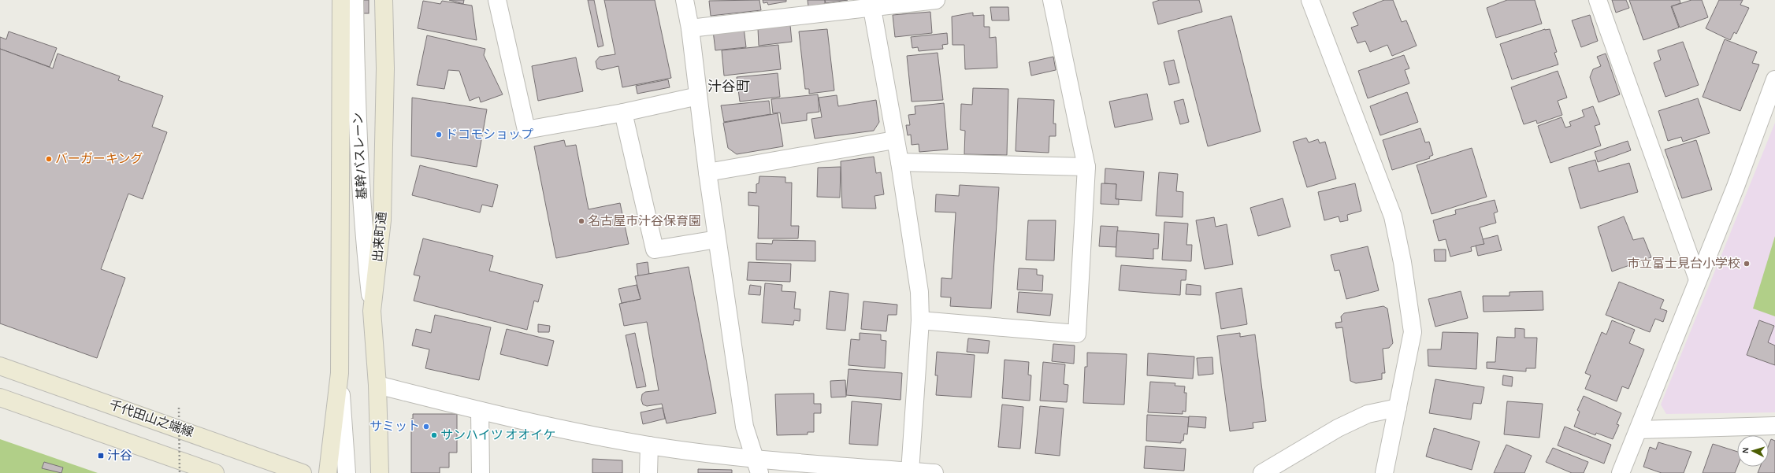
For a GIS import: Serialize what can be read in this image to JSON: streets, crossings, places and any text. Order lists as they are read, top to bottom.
{
  "streets": {
    "main road": ["出来町通", "千代田山之端線"],
    "street": ["基幹バスレーン"]
  },
  "crossings": [
    ["基幹バスレーン", "出来町通"]
  ],
  "districts": ["汁谷町"],
  "places": {
    "other": [
      "ドコモショップ",
      "バーガーキング",
      "名古屋市汁谷保育園",
      "市立富士見台小学校",
      "サミット",
      "サンハイツ オオイケ"
    ],
    "transit": ["汁谷"]
  },
  "north": "left"
}
